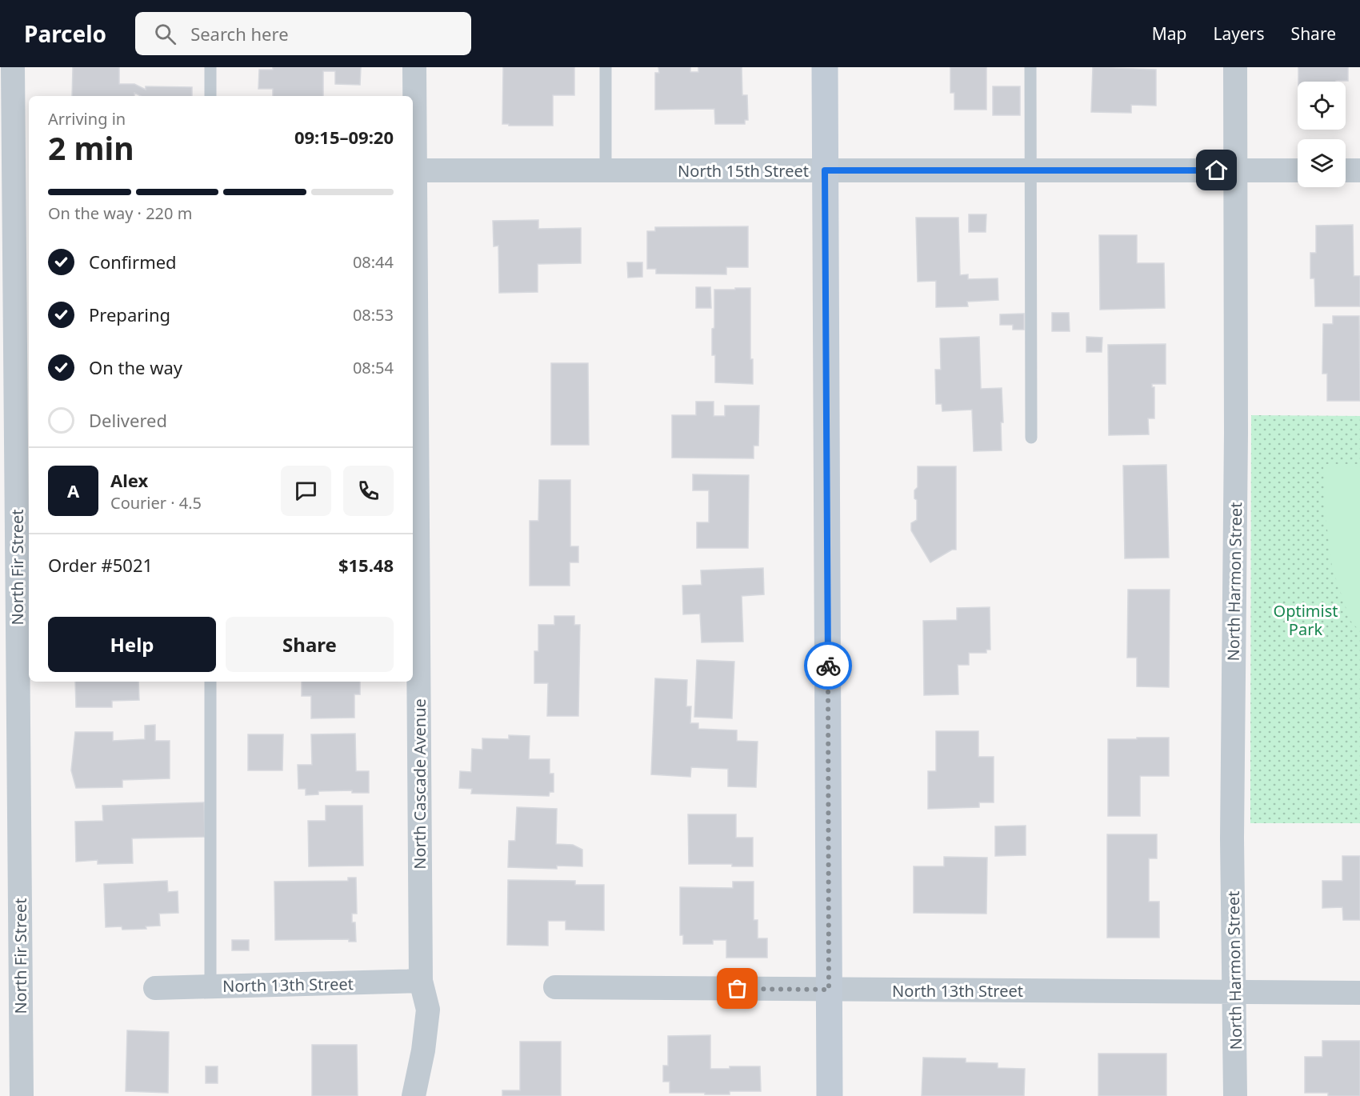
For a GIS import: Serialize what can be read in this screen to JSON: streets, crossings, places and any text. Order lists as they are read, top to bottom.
{
  "streets": {
    "street": [
      "North 15th Street",
      "North Fir Street",
      "North Harmon Street",
      "North Cascade Avenue",
      "North 13th Street"
    ]
  },
  "crossings": [
    ["North 15th Street", "North Harmon Street"],
    ["North 15th Street", "North Cascade Avenue"],
    ["North Harmon Street", "North 13th Street"],
    ["North Cascade Avenue", "North 13th Street"]
  ],
  "parks": ["Optimist Park"],
  "page": {
    "header": "Parcelo",
    "search": "Search here",
    "nav": ["Map", "Layers", "Share"],
    "heading": ["2 min", "Arriving in", "09:15–09:20"],
    "panel": [
      "Alex",
      "Courier · 4.5",
      "Order #5021",
      "$15.48"
    ],
    "bar": "On the way · 220 m",
    "list": [
      ["Confirmed", "08:44"],
      ["Preparing", "08:53"],
      ["On the way", "08:54"],
      "Delivered"
    ],
    "round": "A",
    "buttons": ["Help", "Share"]
  }
}
